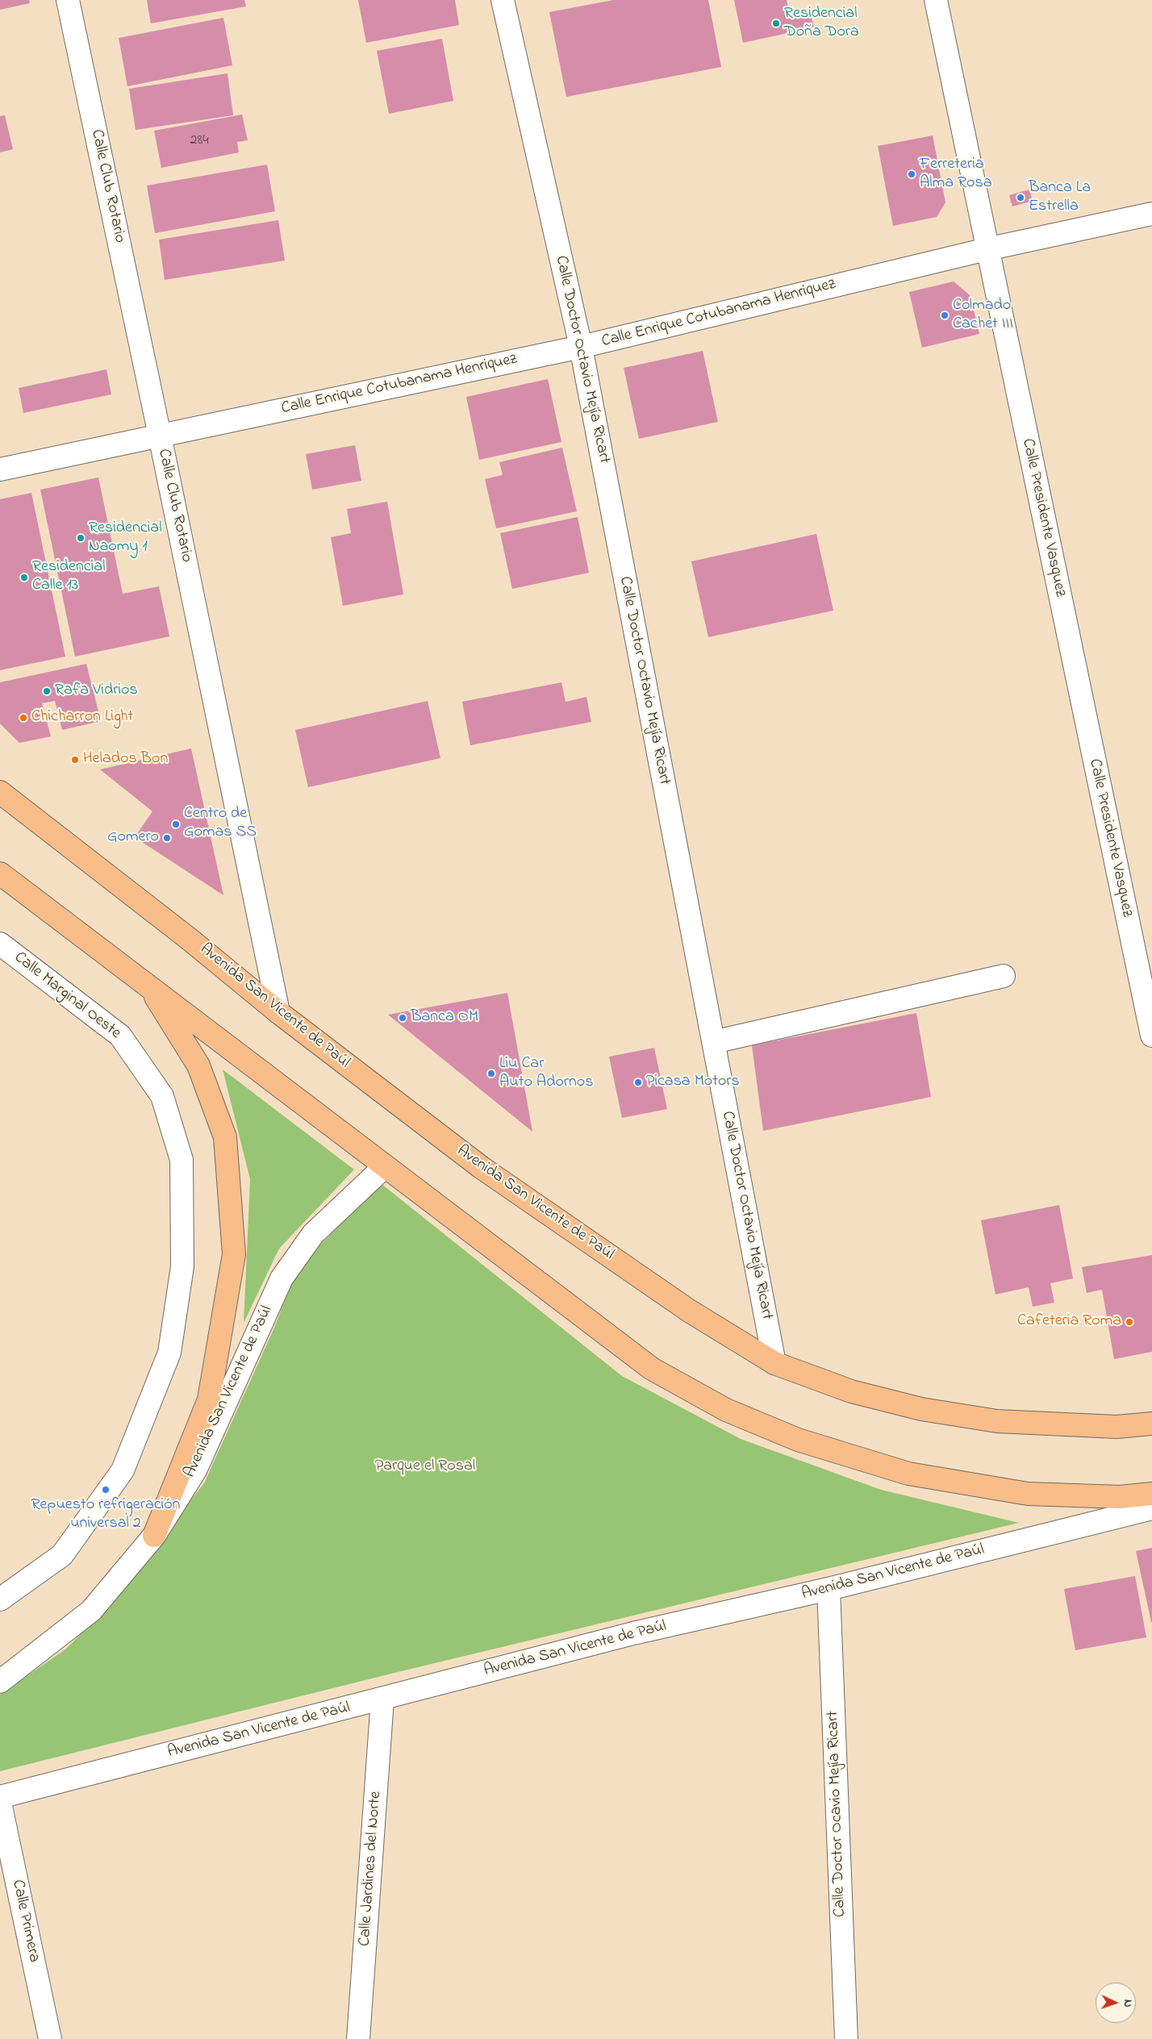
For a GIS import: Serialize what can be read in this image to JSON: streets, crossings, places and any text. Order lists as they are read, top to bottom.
{
  "streets": {
    "main road": ["Avenida San Vicente de Paúl"],
    "street": [
      "Calle Club Rotario",
      "Calle Enrique Cotubanama Henriquez",
      "Calle Doctor Octavio Mejía Ricart",
      "Calle Presidente Vasquez",
      "Calle Marginal Oeste",
      "Calle Doctor Ocavio Mejía Ricart",
      "Calle Jardines del Norte",
      "Calle Primera"
    ]
  },
  "crossings": [
    ["Calle Club Rotario", "Calle Enrique Cotubanama Henriquez"],
    ["Calle Club Rotario", "Avenida San Vicente de Paúl"],
    ["Calle Enrique Cotubanama Henriquez", "Calle Doctor Octavio Mejía Ricart"],
    ["Calle Enrique Cotubanama Henriquez", "Calle Presidente Vasquez"],
    ["Calle Doctor Octavio Mejía Ricart", "Avenida San Vicente de Paúl"],
    ["Avenida San Vicente de Paúl", "Calle Doctor Ocavio Mejía Ricart"],
    ["Avenida San Vicente de Paúl", "Calle Jardines del Norte"]
  ],
  "parks": ["Parque el Rosal"],
  "places": [
    "Residencial Doña Dora",
    "Ferreteria Alma Rosa",
    "Banca La Estrella",
    "Colmado Cachet III",
    "Residencial Naomy 1",
    "Residencial Calle 13",
    "Rafa Vidrios",
    "Chicharron Light",
    "Helados Bon",
    "Centro de Gomas SS",
    "Gomero",
    "Banca OM",
    "Liu Car Auto Adornos",
    "Picasa Motors",
    "Cafeteria Roma",
    "Repuesto refrigeración universal 2"
  ],
  "house_numbers": ["284"],
  "north": "right"
}
